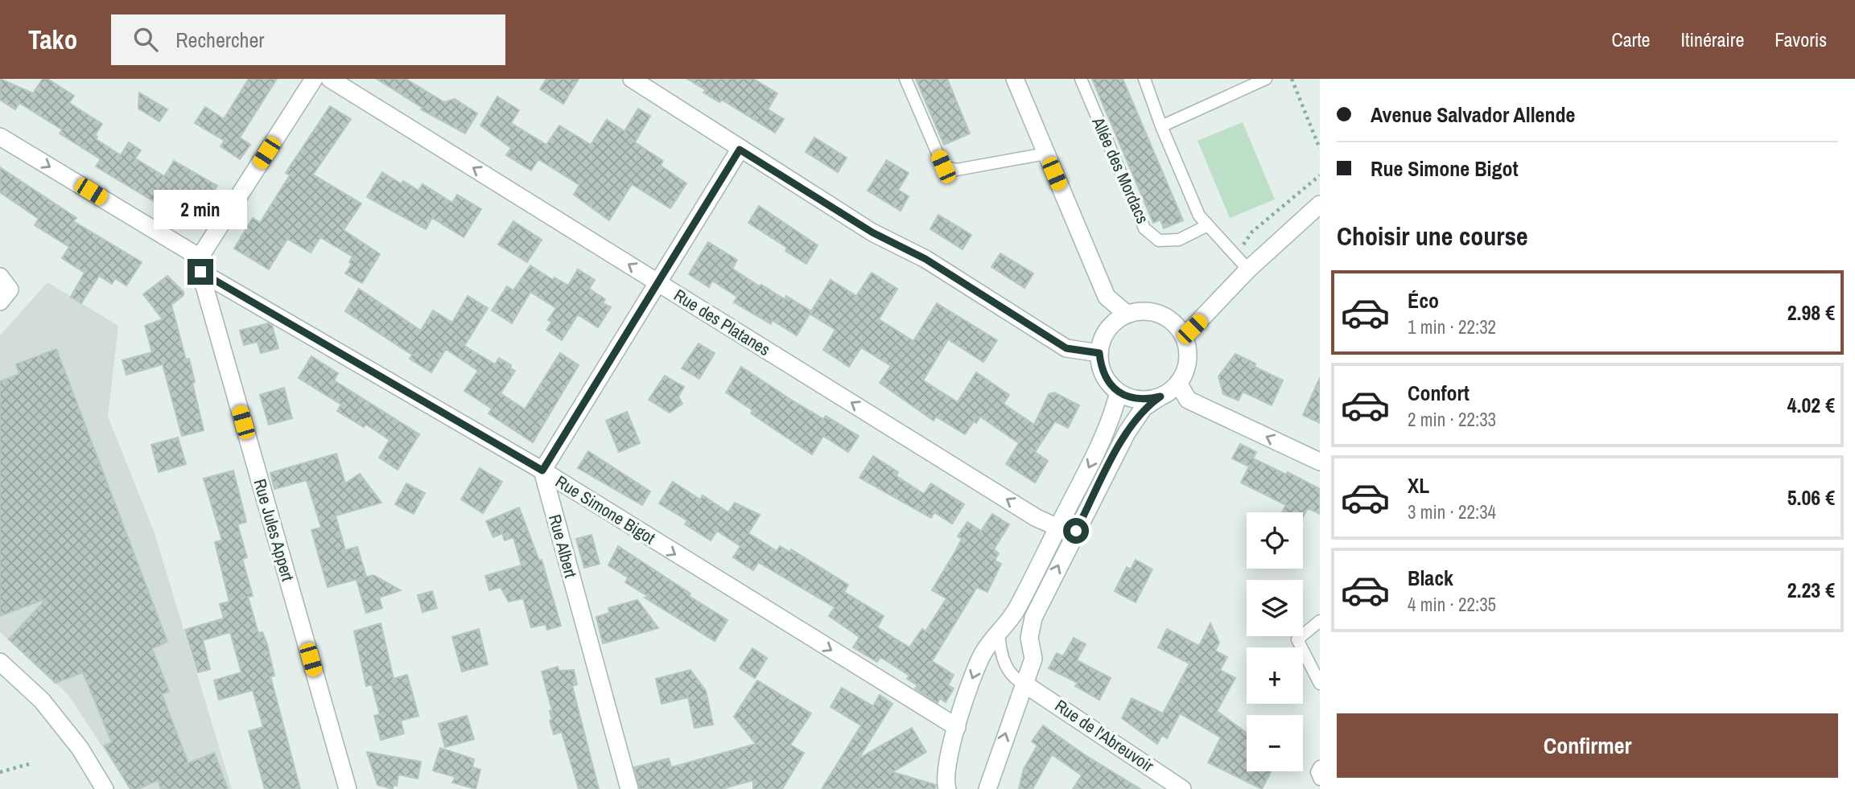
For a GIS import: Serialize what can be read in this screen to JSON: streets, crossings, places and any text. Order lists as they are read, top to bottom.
{
  "streets": {
    "street": [
      "Rue des Platanes",
      "Rue Simone Bigot",
      "Rue Jules Appert",
      "Rue Albert",
      "Rue de l'Abreuvoir"
    ],
    "lane": ["Allée des Mordacs"]
  },
  "crossings": [
    ["Rue Simone Bigot", "Rue Jules Appert"],
    ["Rue Simone Bigot", "Rue Albert"]
  ],
  "one_way": ["Rue des Platanes", "Rue Simone Bigot"],
  "page": {
    "header": "Tako",
    "search": "Rechercher",
    "nav": ["Carte", "Itinéraire", "Favoris"],
    "banner": ["Avenue Salvador Allende", "Rue Simone Bigot"],
    "bubble": "2 min",
    "heading": "Choisir une course",
    "list": [
      {
        "name": "Éco",
        "note": "1 min · 22:32",
        "value": "2.98 €"
      },
      {
        "name": "Confort",
        "note": "2 min · 22:33",
        "value": "4.02 €"
      },
      {
        "name": "XL",
        "note": "3 min · 22:34",
        "value": "5.06 €"
      },
      {
        "name": "Black",
        "note": "4 min · 22:35",
        "value": "2.23 €"
      }
    ],
    "map_buttons": ["+", "−"],
    "buttons": "Confirmer"
  }
}
